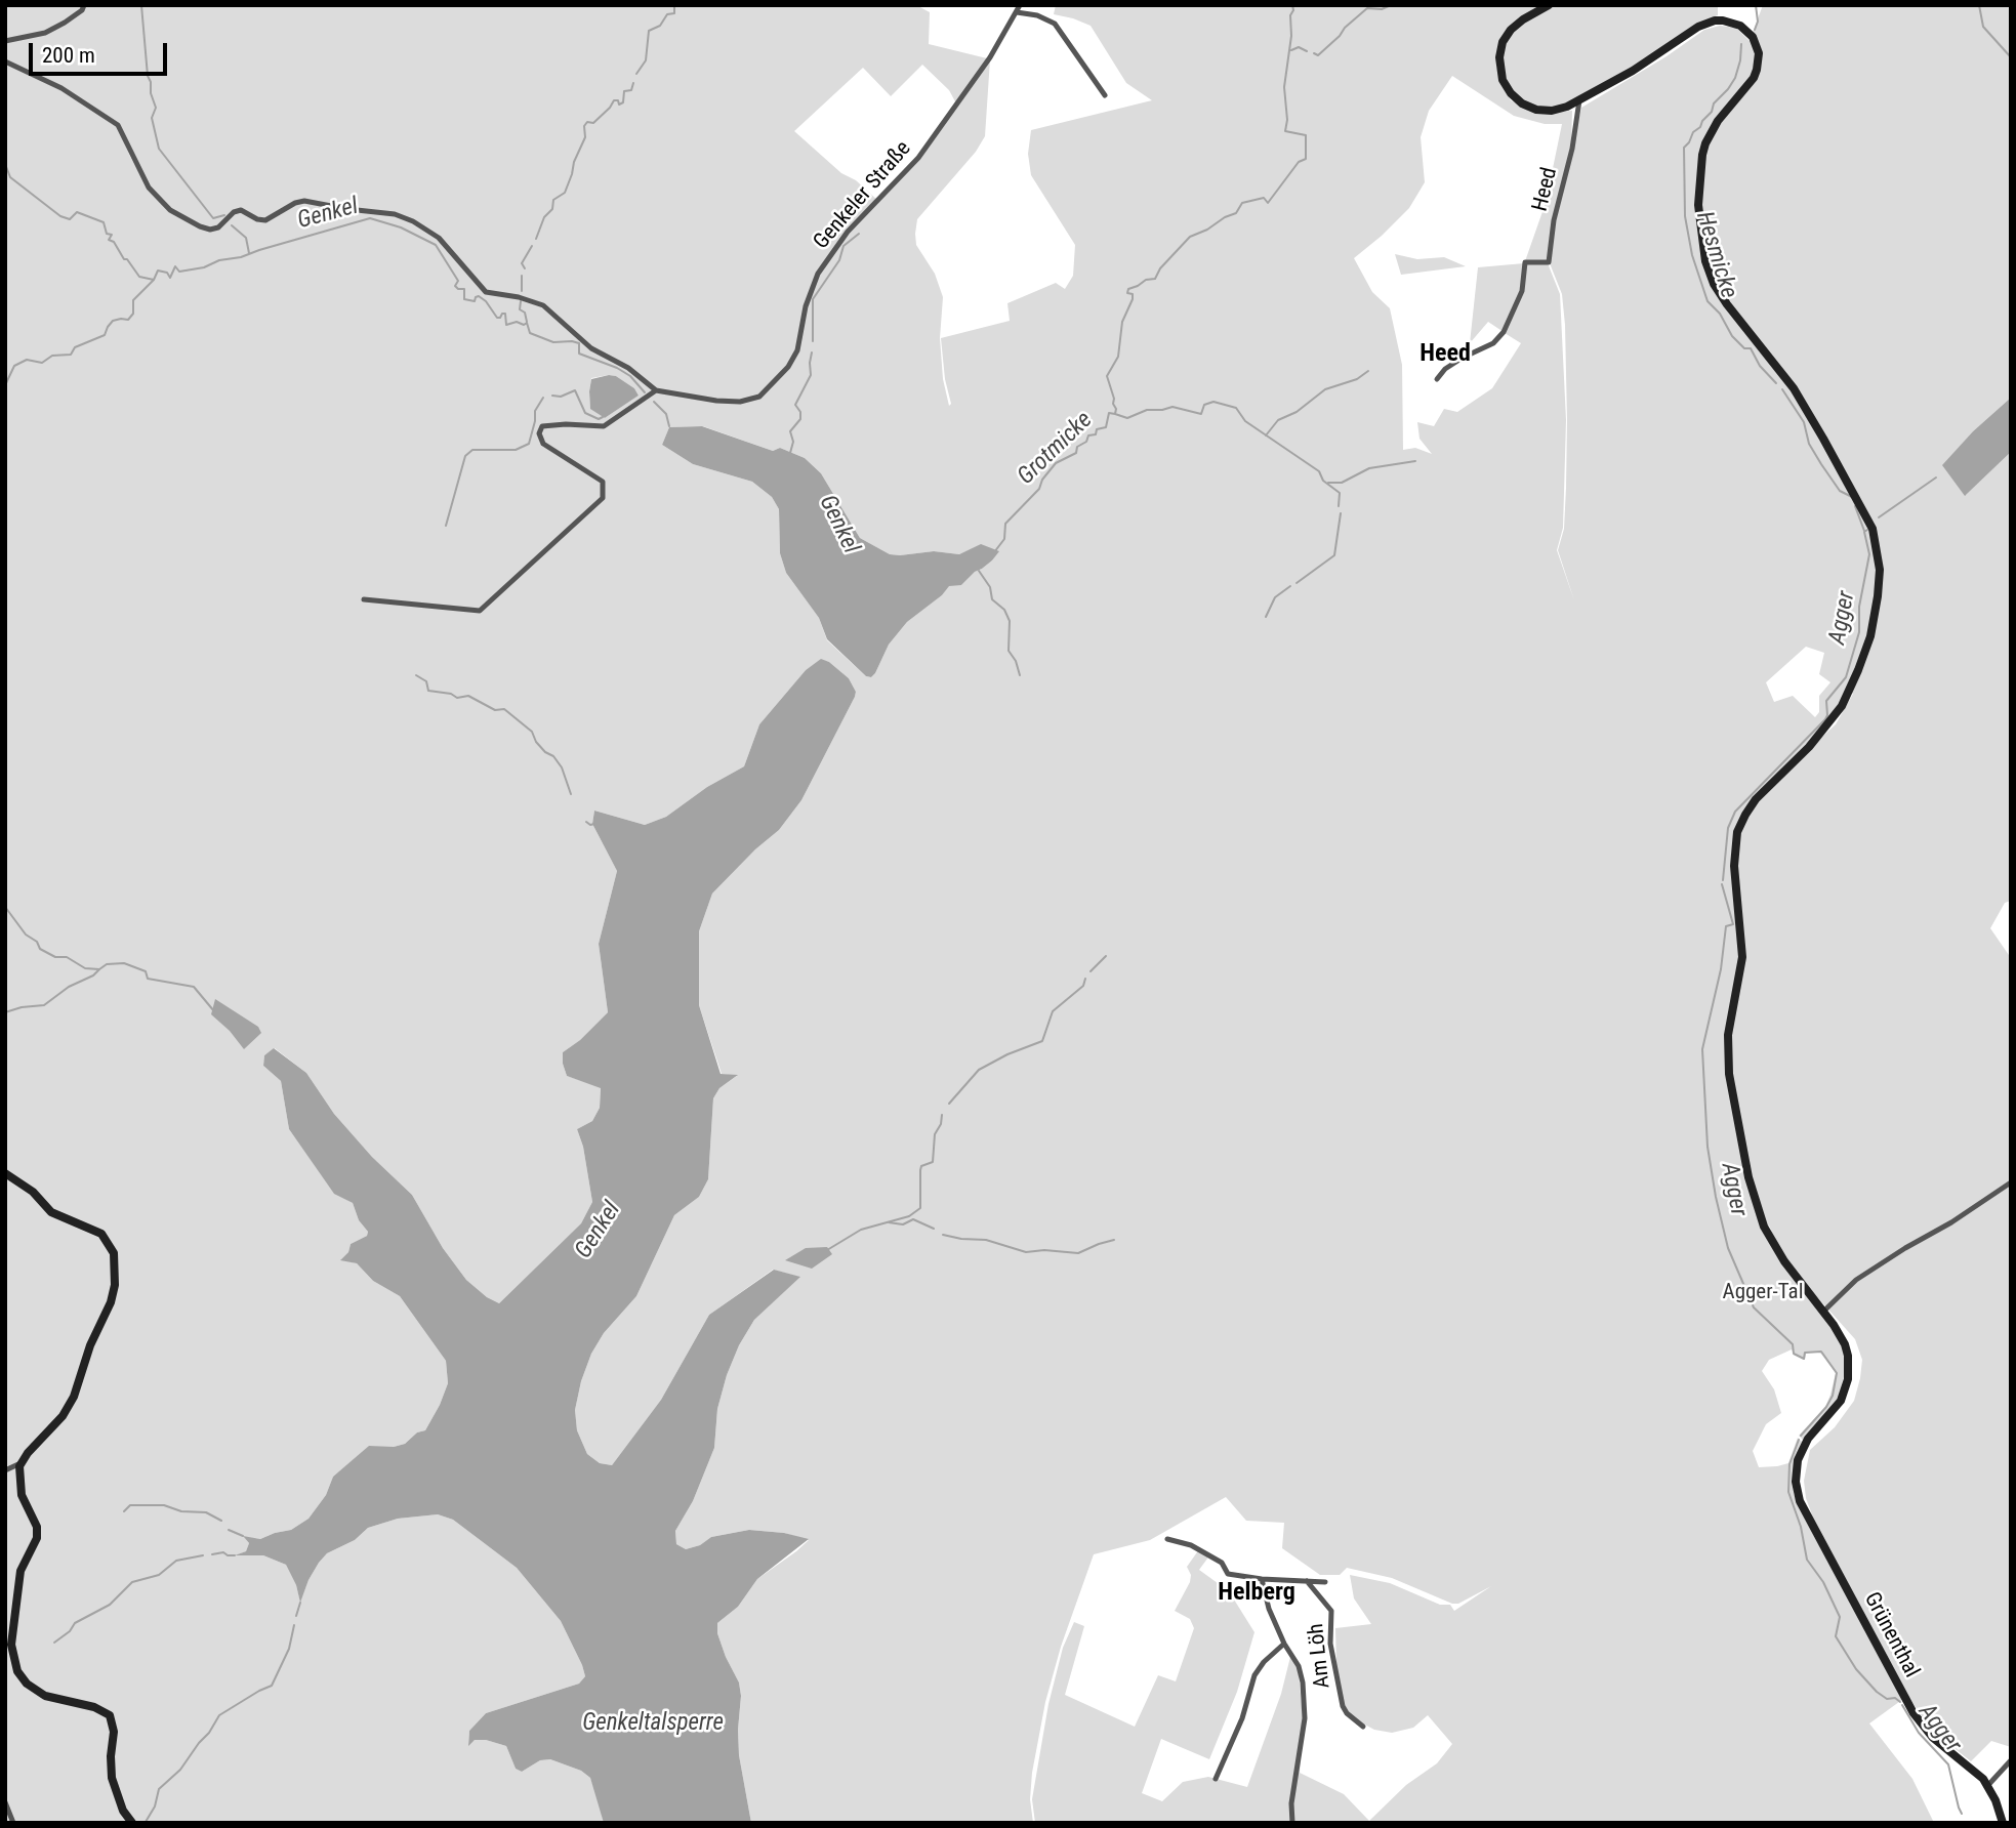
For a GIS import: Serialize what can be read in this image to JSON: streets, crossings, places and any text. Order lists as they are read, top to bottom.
{
  "streets": {
    "main road": ["Grünenthal"],
    "street": ["Heed", "Genkeler Straße", "Am Löh"]
  },
  "districts": ["Heed", "Helberg"],
  "water": [
    "Genkel",
    "Hesmicke",
    "Grotmicke",
    "Agger",
    "Genkeltalsperre"
  ],
  "parks": ["Agger-Tal"],
  "scale_bar": "200 m"
}
